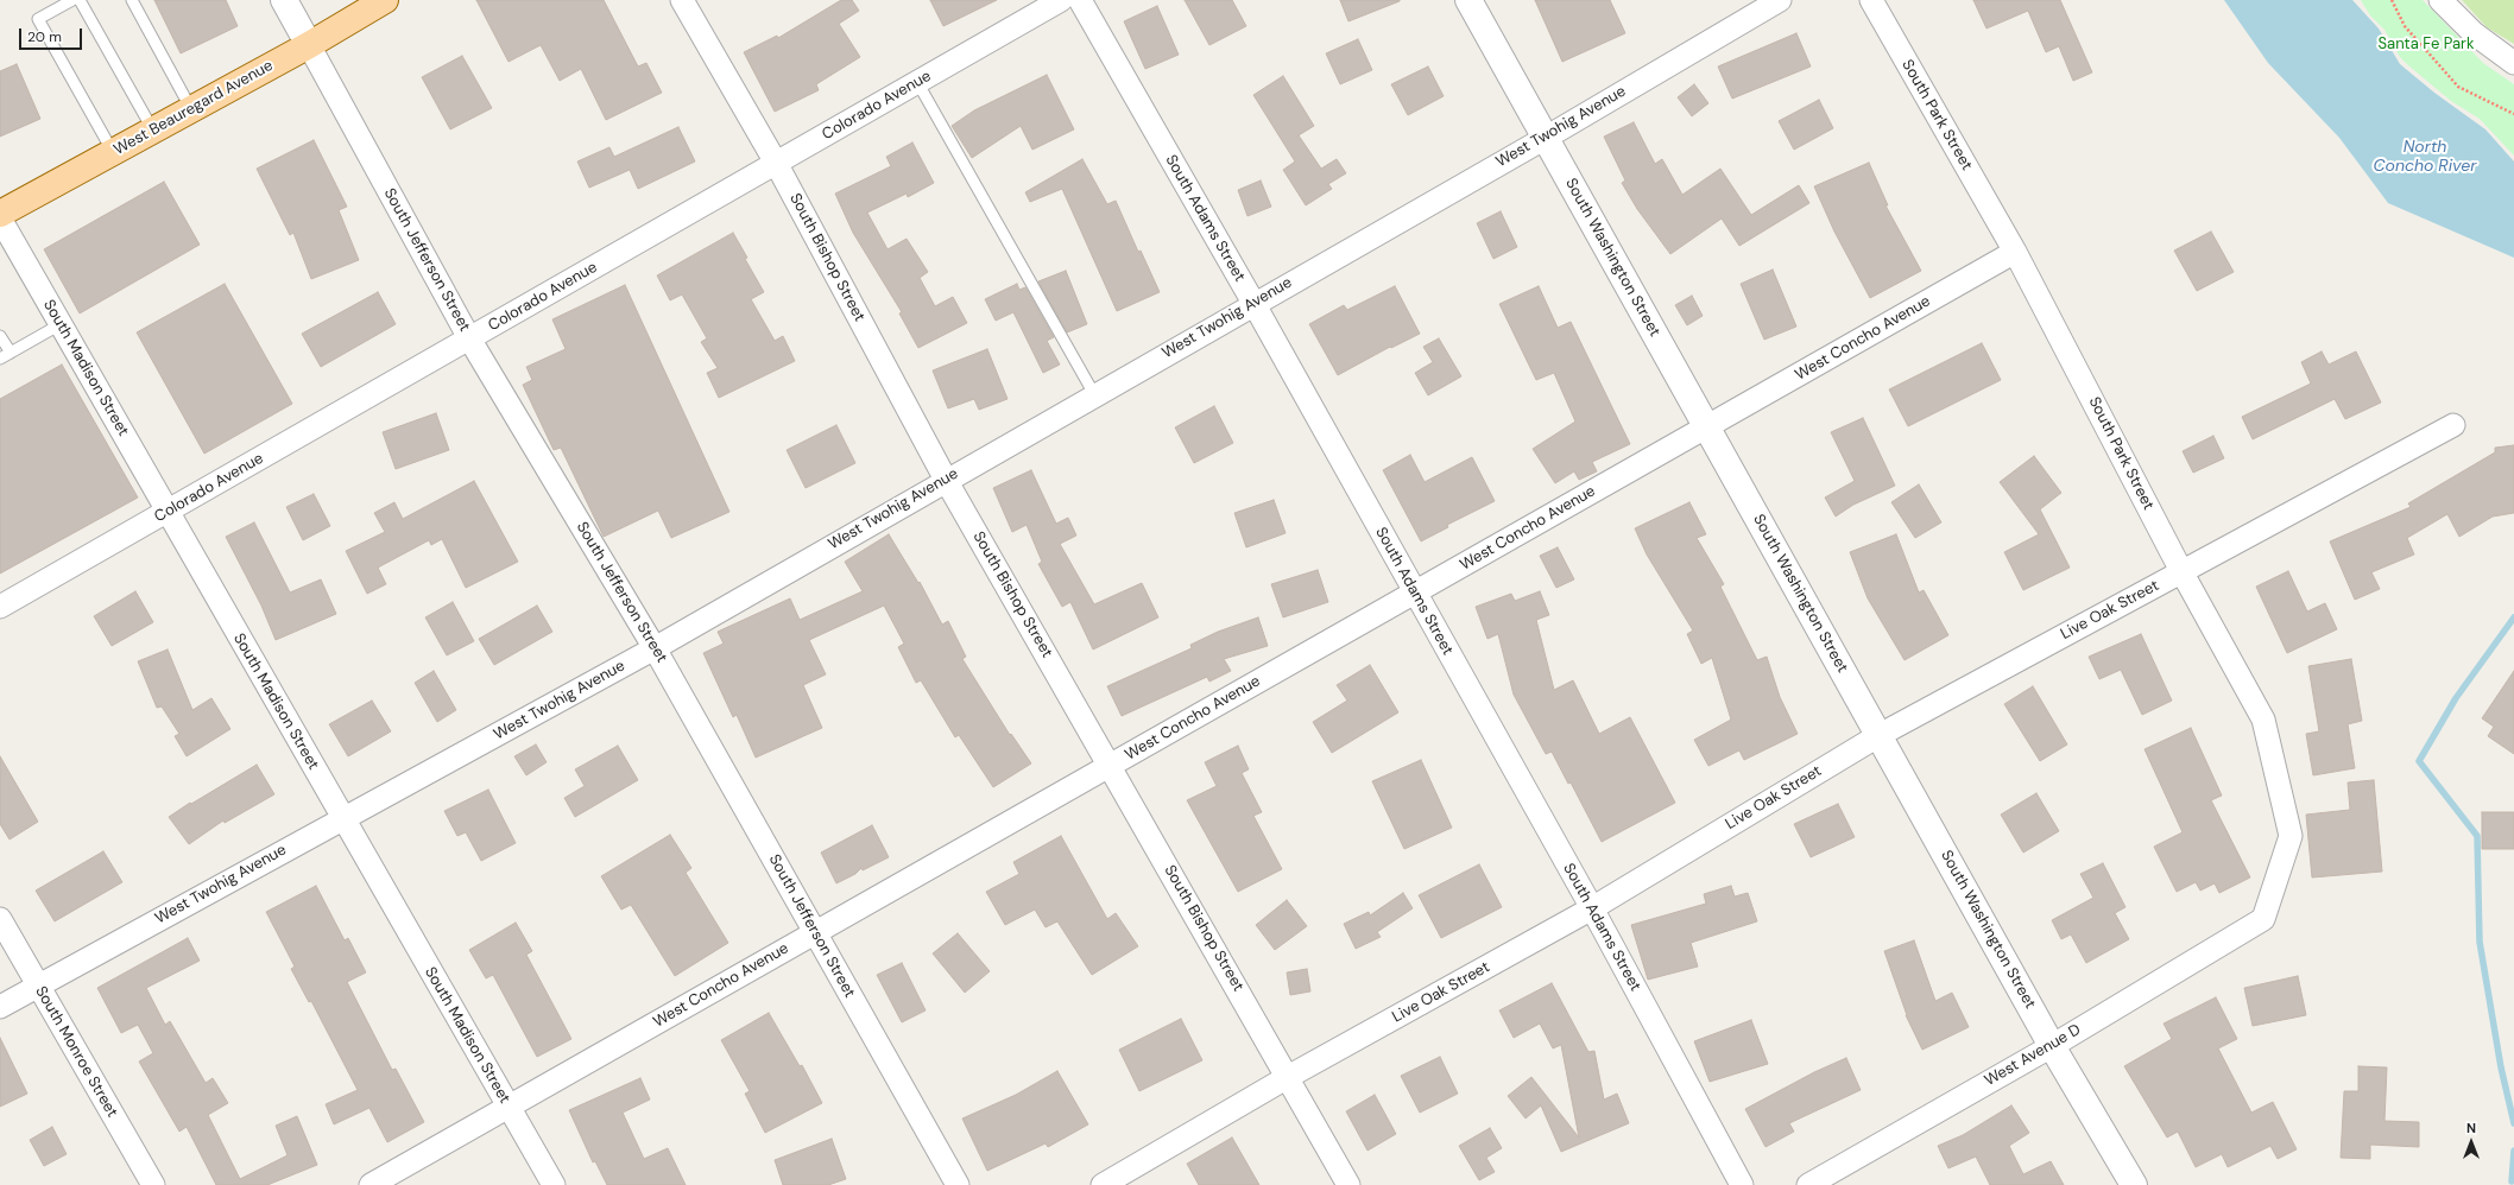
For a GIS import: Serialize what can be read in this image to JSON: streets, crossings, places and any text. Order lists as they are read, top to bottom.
{
  "streets": {
    "main road": ["West Beauregard Avenue"],
    "street": [
      "Colorado Avenue",
      "South Park Street",
      "West Twohig Avenue",
      "South Adams Street",
      "South Bishop Street",
      "South Washington Street",
      "South Jefferson Street",
      "West Concho Avenue",
      "South Madison Street",
      "Live Oak Street",
      "South Monroe Street",
      "West Avenue D"
    ]
  },
  "crossings": [
    ["Colorado Avenue", "South Bishop Street"],
    ["Colorado Avenue", "South Jefferson Street"],
    ["Colorado Avenue", "South Madison Street"],
    ["West Beauregard Avenue", "South Jefferson Street"],
    ["South Park Street", "West Concho Avenue"],
    ["South Park Street", "Live Oak Street"],
    ["South Park Street", "West Avenue D"],
    ["West Twohig Avenue", "South Adams Street"],
    ["West Twohig Avenue", "South Bishop Street"],
    ["West Twohig Avenue", "South Washington Street"],
    ["West Twohig Avenue", "South Jefferson Street"],
    ["West Twohig Avenue", "South Madison Street"],
    ["West Twohig Avenue", "South Monroe Street"],
    ["South Adams Street", "West Concho Avenue"],
    ["South Adams Street", "Live Oak Street"],
    ["South Bishop Street", "West Concho Avenue"],
    ["South Bishop Street", "Live Oak Street"],
    ["South Washington Street", "West Concho Avenue"],
    ["South Washington Street", "Live Oak Street"],
    ["South Washington Street", "West Avenue D"],
    ["South Jefferson Street", "West Concho Avenue"],
    ["West Concho Avenue", "South Madison Street"]
  ],
  "water": ["North Concho River"],
  "parks": ["Santa Fe Park"],
  "scale_bar": "20 m",
  "north": "top"
}
